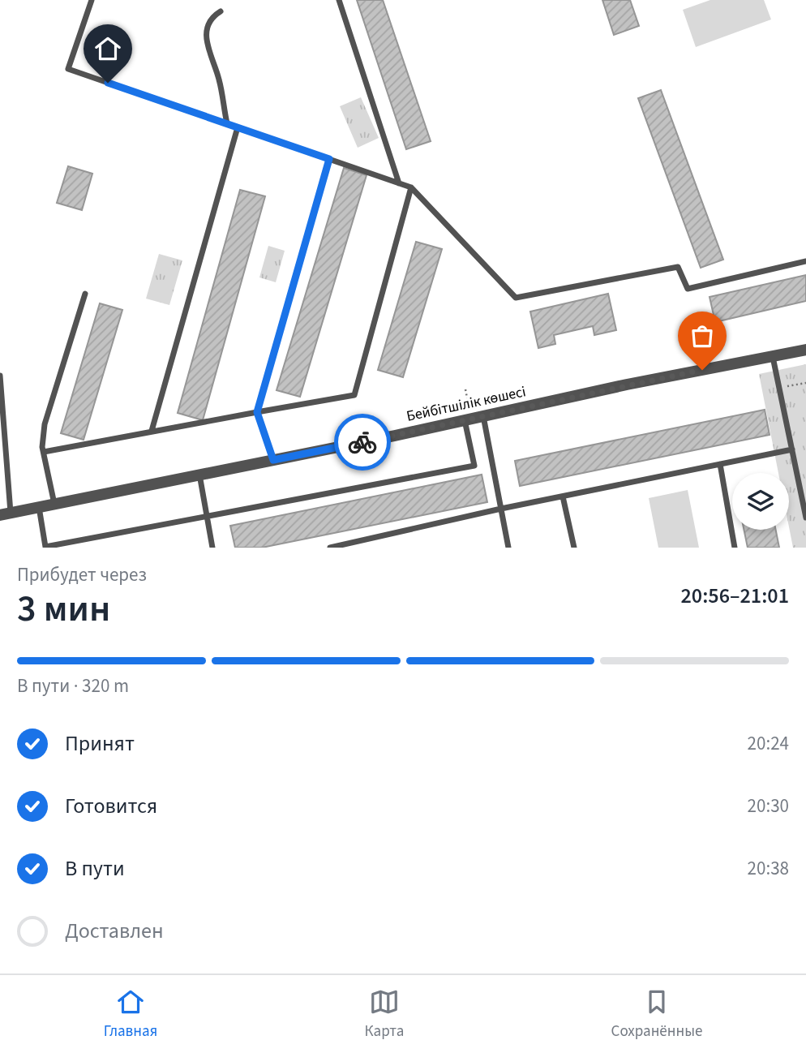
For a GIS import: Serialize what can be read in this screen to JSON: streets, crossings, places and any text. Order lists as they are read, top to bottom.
{
  "streets": {
    "street": ["Бейбітшілік көшесі"]
  },
  "page": {
    "heading": ["3 мин", "Прибудет через", "20:56–21:01"],
    "bar": "В пути · 320 m",
    "list": [
      ["Принят", "20:24"],
      ["Готовится", "20:30"],
      ["В пути", "20:38"],
      "Доставлен"
    ],
    "tabs": ["Главная", "Карта", "Сохранённые"]
  }
}
